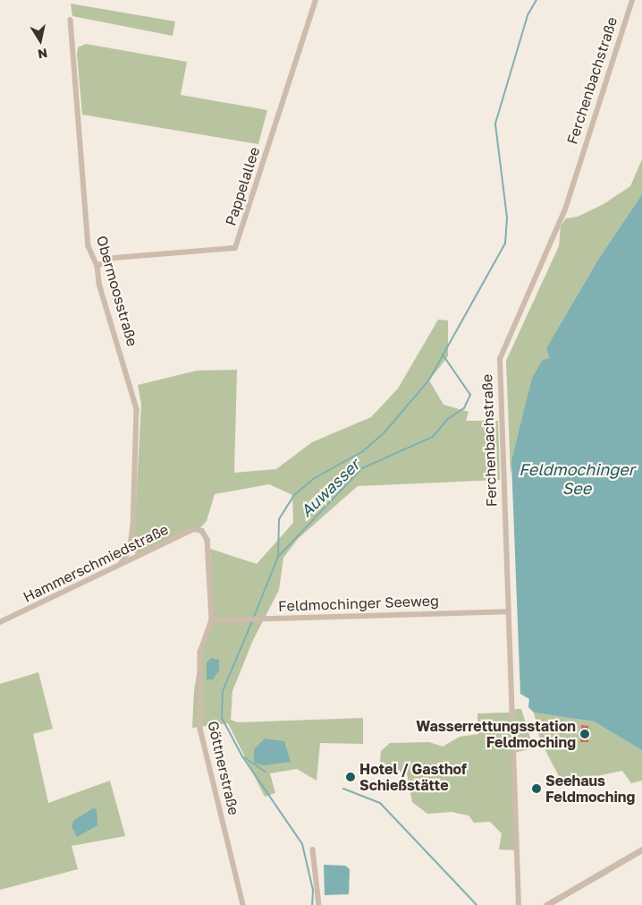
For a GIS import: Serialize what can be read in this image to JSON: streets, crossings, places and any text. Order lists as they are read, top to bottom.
{
  "streets": {
    "street": [
      "Ferchenbachstraße",
      "Pappelallee",
      "Obermoosstraße",
      "Hammerschmiedstraße",
      "Feldmochinger Seeweg",
      "Göttnerstraße"
    ]
  },
  "crossings": [
    ["Ferchenbachstraße", "Feldmochinger Seeweg"],
    ["Pappelallee", "Obermoosstraße"],
    ["Obermoosstraße", "Hammerschmiedstraße"],
    ["Hammerschmiedstraße", "Göttnerstraße"],
    ["Feldmochinger Seeweg", "Göttnerstraße"]
  ],
  "water": ["Feldmochinger See", "Auwasser"],
  "places": ["Wasserrettungsstation Feldmoching", "Hotel / Gasthof Schießstätte", "Seehaus Feldmoching"],
  "north": "bottom"
}
